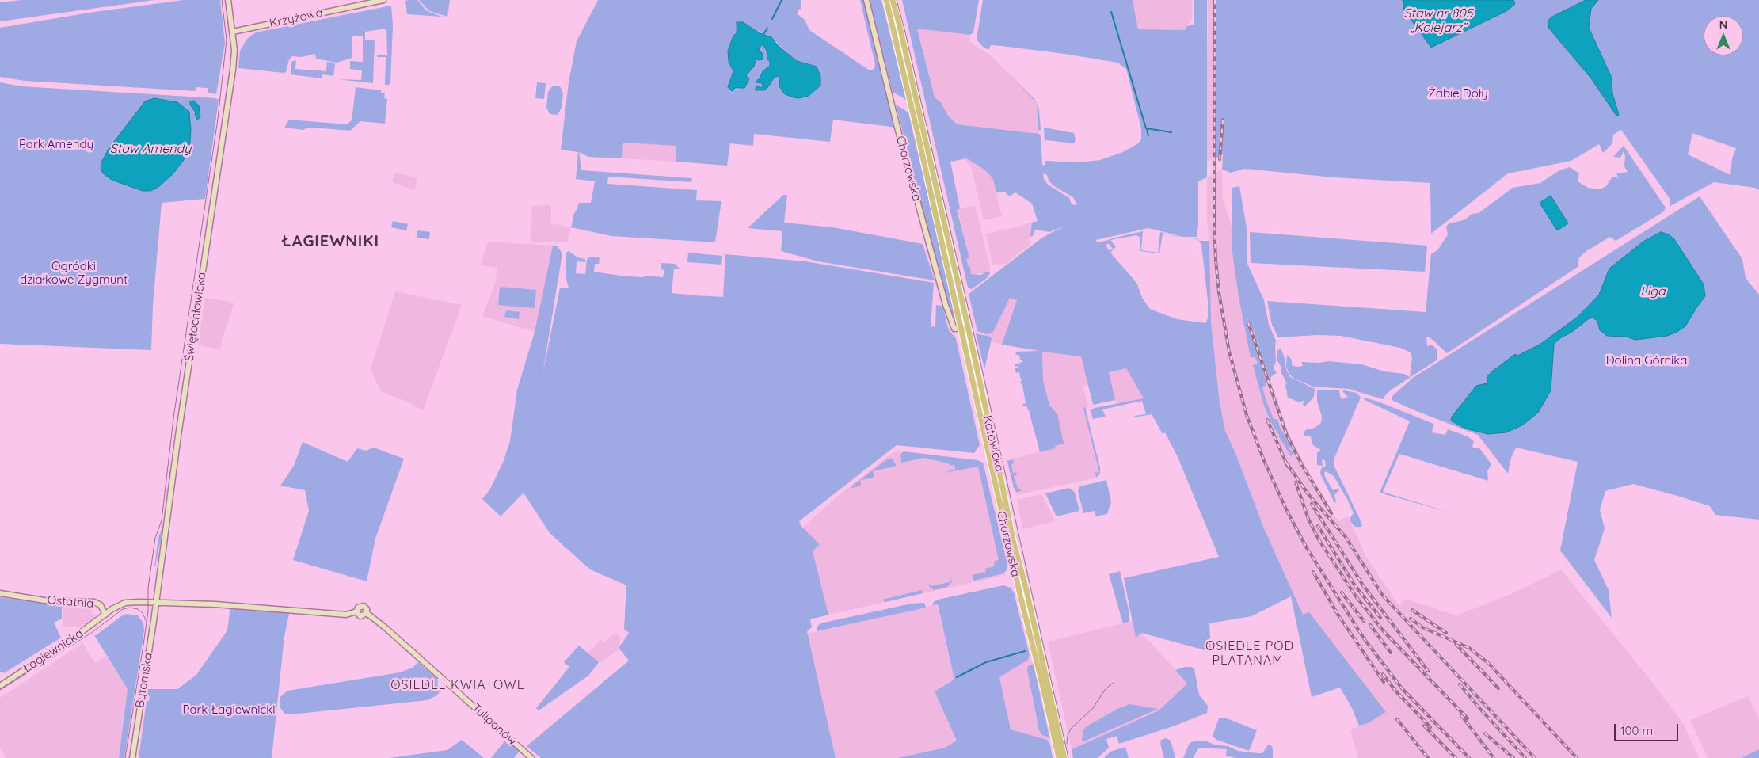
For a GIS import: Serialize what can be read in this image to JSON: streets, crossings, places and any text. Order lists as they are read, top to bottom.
{
  "streets": {
    "main road": ["Chorzowska", "Katowicka"],
    "street": [
      "Krzyżowa",
      "Świętochłowicka",
      "Ostatnia",
      "Łagiewnicka",
      "Bytomska",
      "Tulipanów"
    ]
  },
  "crossings": [
    ["Krzyżowa", "Świętochłowicka"],
    ["Chorzowska", "Katowicka"],
    ["Świętochłowicka", "Ostatnia"],
    ["Świętochłowicka", "Bytomska"],
    ["Ostatnia", "Łagiewnicka"],
    ["Ostatnia", "Bytomska"],
    ["Ostatnia", "Tulipanów"]
  ],
  "districts": ["ŁAGIEWNIKI", "OSIEDLE POD PLATANAMI", "OSIEDLE KWIATOWE"],
  "water": ["Staw nr 805 „Kolejarz”", "Staw Amendy", "Liga"],
  "parks": [
    "Żabie Doły",
    "Park Amendy",
    "Ogródki działkowe Zygmunt",
    "Dolina Górnika",
    "Park Łagiewnicki"
  ],
  "scale_bar": "100 m",
  "north": "top"
}
